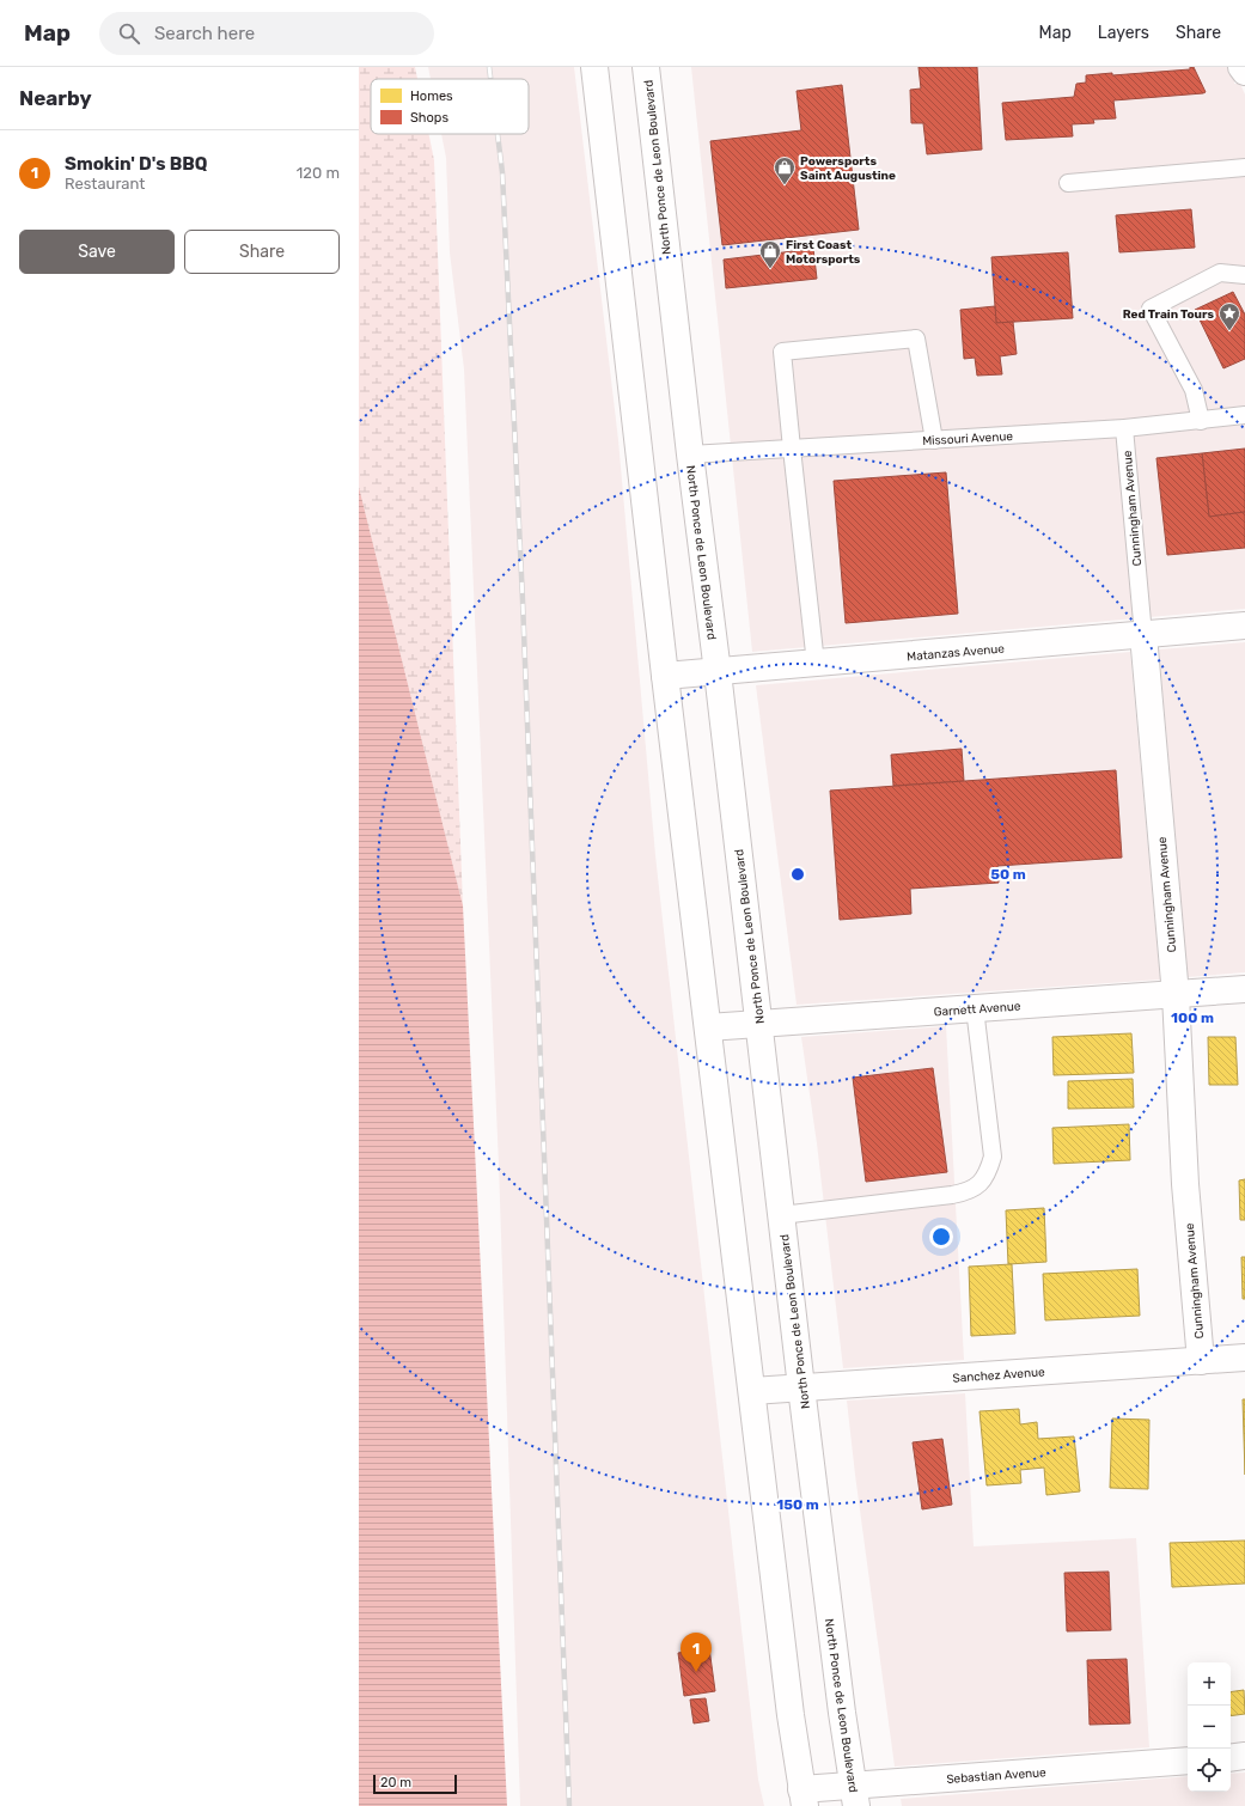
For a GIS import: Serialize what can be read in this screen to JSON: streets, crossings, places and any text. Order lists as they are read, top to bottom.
{
  "streets": {
    "main road": [
      "North Ponce de Leon Boulevard",
      "Cunningham Avenue",
      "Matanzas Avenue",
      "Garnett Avenue",
      "Sanchez Avenue",
      "Sebastian Avenue"
    ],
    "lane": ["Missouri Avenue"]
  },
  "crossings": [
    ["North Ponce de Leon Boulevard", "Missouri Avenue"],
    ["North Ponce de Leon Boulevard", "Matanzas Avenue"],
    ["North Ponce de Leon Boulevard", "Garnett Avenue"],
    ["North Ponce de Leon Boulevard", "Sanchez Avenue"],
    ["North Ponce de Leon Boulevard", "Sebastian Avenue"],
    ["Missouri Avenue", "Cunningham Avenue"],
    ["Cunningham Avenue", "Matanzas Avenue"],
    ["Cunningham Avenue", "Garnett Avenue"],
    ["Cunningham Avenue", "Sanchez Avenue"]
  ],
  "places": {
    "shop": ["Powersports Saint Augustine", "First Coast Motorsports"],
    "place": ["Red Train Tours"]
  },
  "legend": ["Homes", "Shops"],
  "scale_bar": "20 m",
  "page": {
    "header": "Map",
    "search": "Search here",
    "nav": ["Map", "Layers", "Share"],
    "heading": "Nearby",
    "list": [
      {
        "mark": "1",
        "name": "Smokin' D's BBQ",
        "note": "Restaurant",
        "value": "120 m"
      }
    ],
    "buttons": ["Save", "Share"],
    "pins": "1",
    "map_buttons": ["+", "−"],
    "scale": "20 m"
  },
  "rings": ["50 m", "100 m", "150 m"]
}
